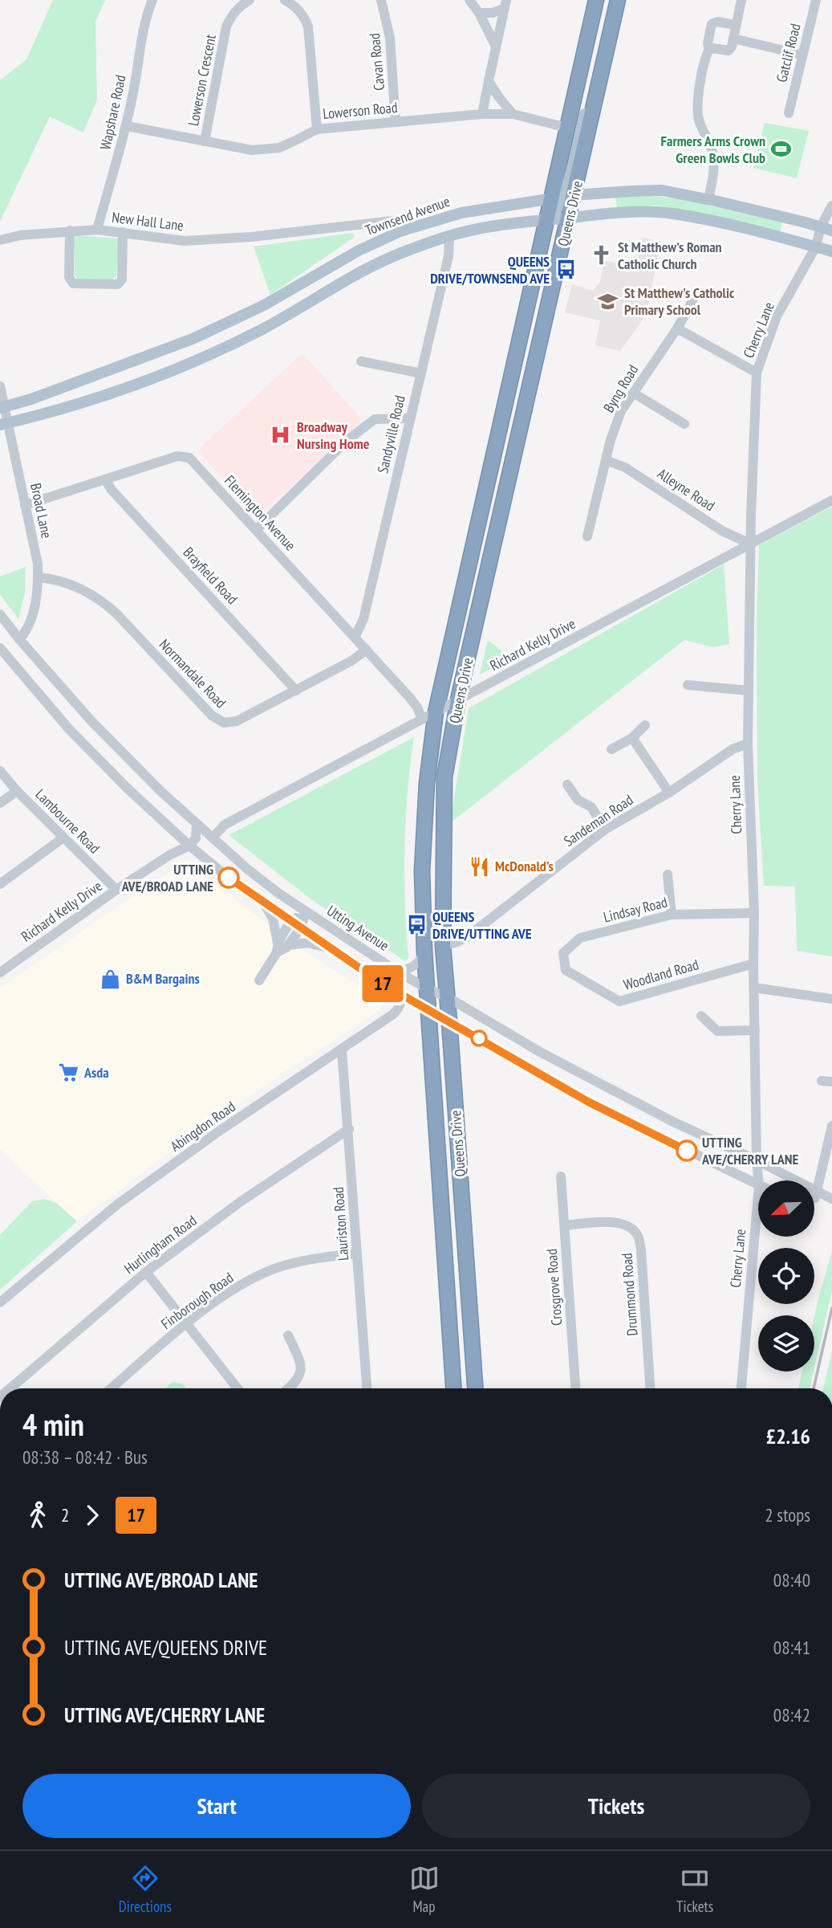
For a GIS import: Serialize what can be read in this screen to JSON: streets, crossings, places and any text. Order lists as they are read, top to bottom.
{
  "streets": {
    "highway": ["Queens Drive"],
    "main road": ["Townsend Avenue"],
    "street": [
      "Gatclif Road",
      "Cavan Road",
      "Lowerson Crescent",
      "Lowerson Road",
      "Wapshare Road",
      "New Hall Lane",
      "Cherry Lane",
      "Byng Road",
      "Sandyville Road",
      "Alleyne Road",
      "Broad Lane",
      "Flemington Avenue",
      "Brayfield Road",
      "Richard Kelly Drive",
      "Normandale Road",
      "Sandeman Road",
      "Lambourne Road",
      "Lindsay Road",
      "Utting Avenue",
      "Woodland Road",
      "Abingdon Road",
      "Lauriston Road",
      "Hurlingham Road",
      "Crosgrove Road",
      "Drummond Road",
      "Finborough Road"
    ]
  },
  "crossings": [
    ["Cavan Road", "Lowerson Road"],
    ["Lowerson Crescent", "Lowerson Road"],
    ["Lowerson Road", "Wapshare Road"],
    ["Lowerson Road", "Queens Drive"],
    ["Wapshare Road", "New Hall Lane"],
    ["Queens Drive", "Townsend Avenue"],
    ["Queens Drive", "Richard Kelly Drive"],
    ["Queens Drive", "Sandeman Road"],
    ["Queens Drive", "Utting Avenue"],
    ["Townsend Avenue", "New Hall Lane"],
    ["Townsend Avenue", "Cherry Lane"],
    ["Townsend Avenue", "Broad Lane"],
    ["Cherry Lane", "Alleyne Road"],
    ["Cherry Lane", "Richard Kelly Drive"],
    ["Cherry Lane", "Sandeman Road"],
    ["Cherry Lane", "Lindsay Road"],
    ["Cherry Lane", "Utting Avenue"],
    ["Cherry Lane", "Woodland Road"],
    ["Byng Road", "Alleyne Road"],
    ["Sandyville Road", "Flemington Avenue"],
    ["Alleyne Road", "Richard Kelly Drive"],
    ["Broad Lane", "Flemington Avenue"],
    ["Broad Lane", "Normandale Road"],
    ["Broad Lane", "Utting Avenue"],
    ["Flemington Avenue", "Brayfield Road"],
    ["Flemington Avenue", "Richard Kelly Drive"],
    ["Flemington Avenue", "Normandale Road"],
    ["Brayfield Road", "Normandale Road"],
    ["Richard Kelly Drive", "Lambourne Road"],
    ["Richard Kelly Drive", "Utting Avenue"],
    ["Lindsay Road", "Woodland Road"],
    ["Utting Avenue", "Abingdon Road"],
    ["Abingdon Road", "Lauriston Road"],
    ["Lauriston Road", "Hurlingham Road"],
    ["Lauriston Road", "Finborough Road"],
    ["Crosgrove Road", "Drummond Road"]
  ],
  "places": {
    "sports": ["Farmers Arms Crown Green Bowls Club"],
    "church": ["St Matthew's Roman Catholic Church"],
    "bus stop": ["QUEENS DRIVE/TOWNSEND AVE", "QUEENS DRIVE/UTTING AVE"],
    "school or university": ["St Matthew's Catholic Primary School"],
    "hospital": ["Broadway Nursing Home"],
    "restaurant": ["McDonald's"],
    "other": ["UTTING AVE/BROAD LANE", "UTTING AVE/CHERRY LANE"],
    "shop": ["B&M Bargains"],
    "supermarket": ["Asda"]
  },
  "lines": ["bus line 17"],
  "north": "bottom left",
  "page": {
    "on_map": "17",
    "heading": ["4 min", "08:38 – 08:42 · Bus", "£2.16"],
    "legs": ["2", "17", "2 stops"],
    "list": [
      {
        "name": "UTTING AVE/BROAD LANE",
        "value": "08:40"
      },
      {
        "name": "UTTING AVE/QUEENS DRIVE",
        "value": "08:41"
      },
      {
        "name": "UTTING AVE/CHERRY LANE",
        "value": "08:42"
      }
    ],
    "buttons": ["Start", "Tickets"],
    "tabs": ["Directions", "Map", "Tickets"]
  }
}
